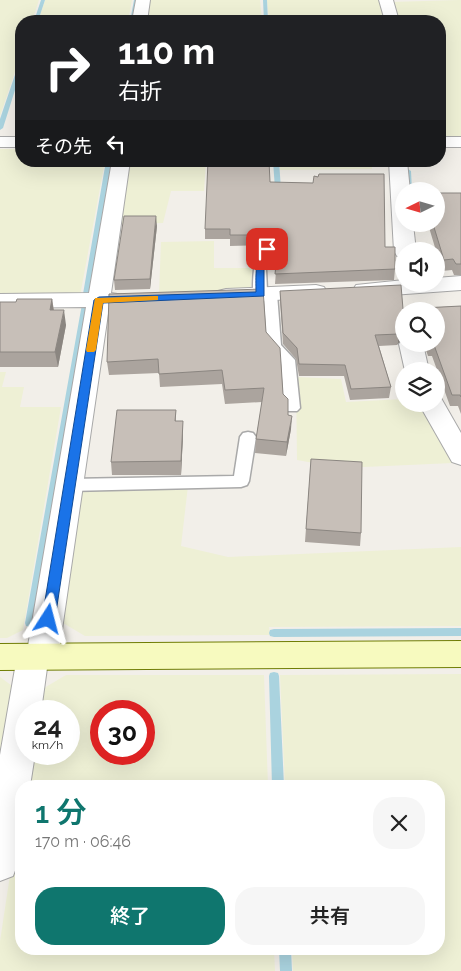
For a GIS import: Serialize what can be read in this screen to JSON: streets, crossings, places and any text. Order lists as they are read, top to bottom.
{
  "north": "left",
  "page": {
    "turn": ["110 m", "右折"],
    "then": "その先",
    "speed": "24 km/h",
    "limit": "30",
    "heading": ["1 分", "170 m · 06:46"],
    "buttons": ["終了", "共有"]
  }
}
